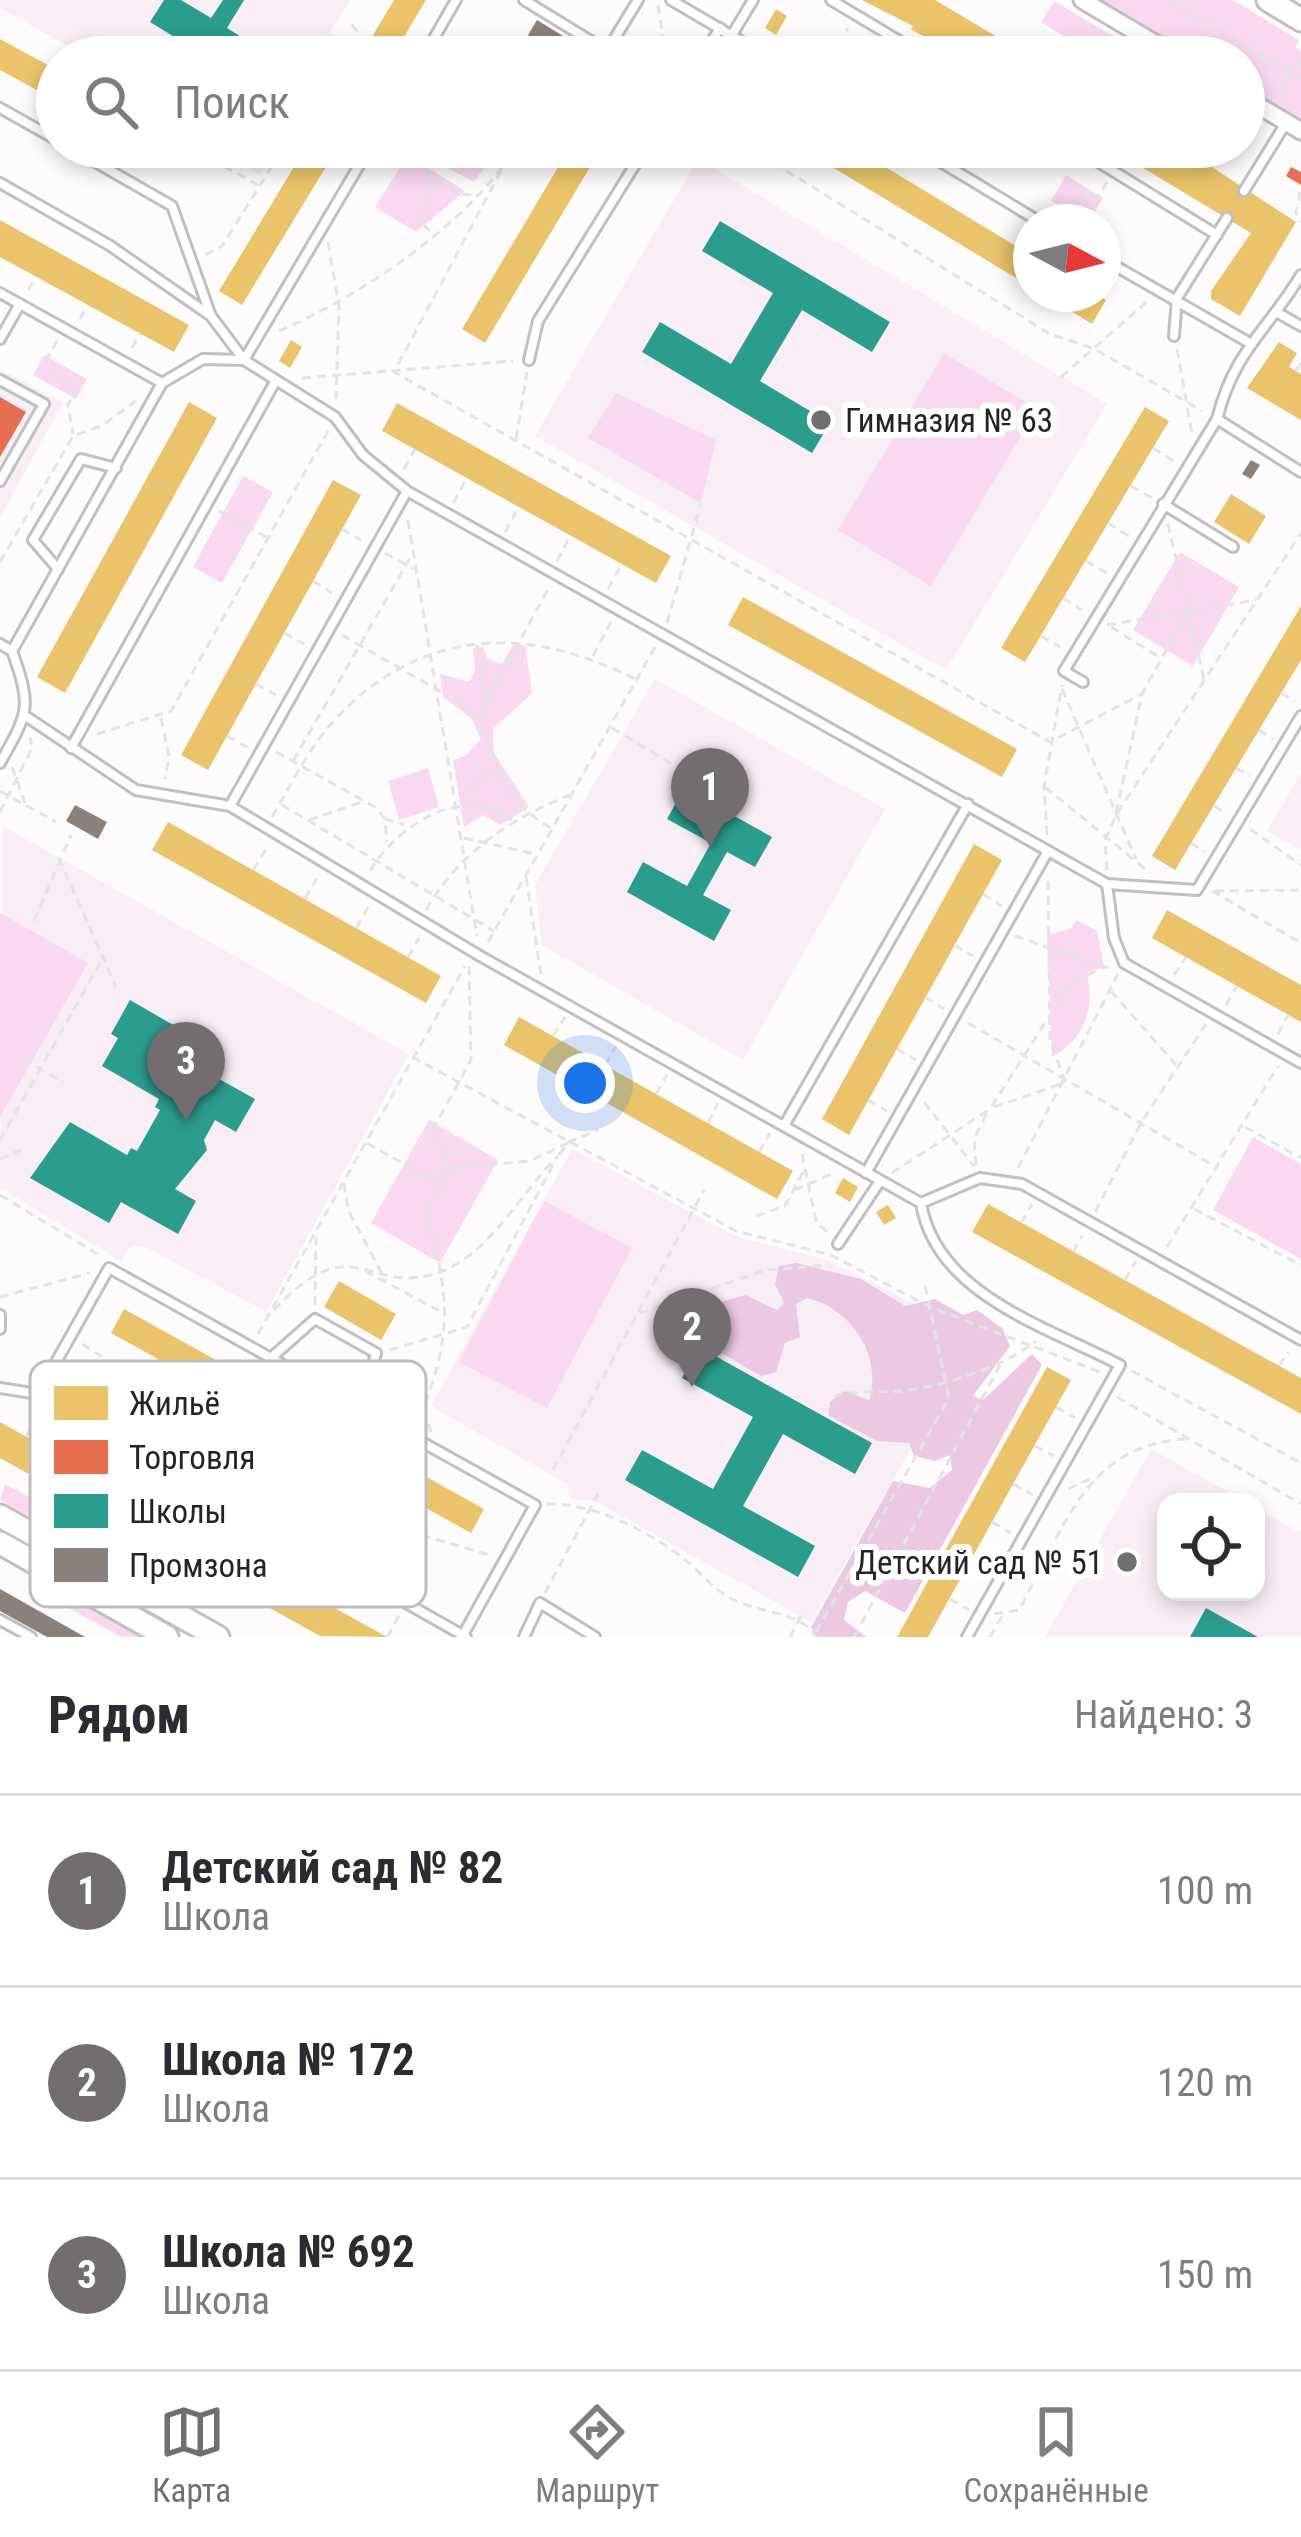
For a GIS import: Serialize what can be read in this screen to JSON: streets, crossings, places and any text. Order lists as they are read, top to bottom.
{
  "places": ["Гимназия № 63", "Детский сад № 51"],
  "legend": [
    "Жильё",
    "Торговля",
    "Школы",
    "Промзона"
  ],
  "north": "right",
  "page": {
    "search": "Поиск",
    "pins": ["1", "3", "2"],
    "heading": ["Рядом", "Найдено: 3"],
    "list": [
      {
        "mark": "1",
        "name": "Детский сад № 82",
        "note": "Школа",
        "value": "100 m"
      },
      {
        "mark": "2",
        "name": "Школа № 172",
        "note": "Школа",
        "value": "120 m"
      },
      {
        "mark": "3",
        "name": "Школа № 692",
        "note": "Школа",
        "value": "150 m"
      }
    ],
    "nav": ["Карта", "Маршрут", "Сохранённые"]
  }
}
